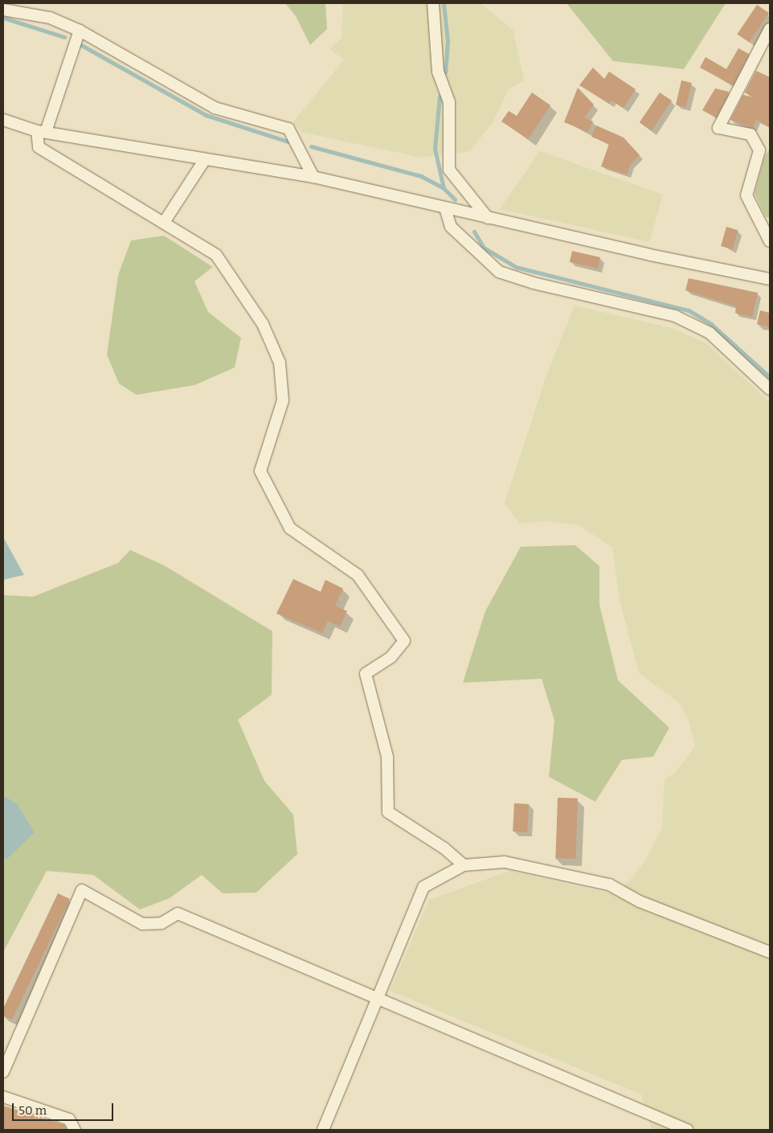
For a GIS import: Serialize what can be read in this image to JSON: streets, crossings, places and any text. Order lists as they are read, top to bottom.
{
  "scale_bar": "50 m"
}
